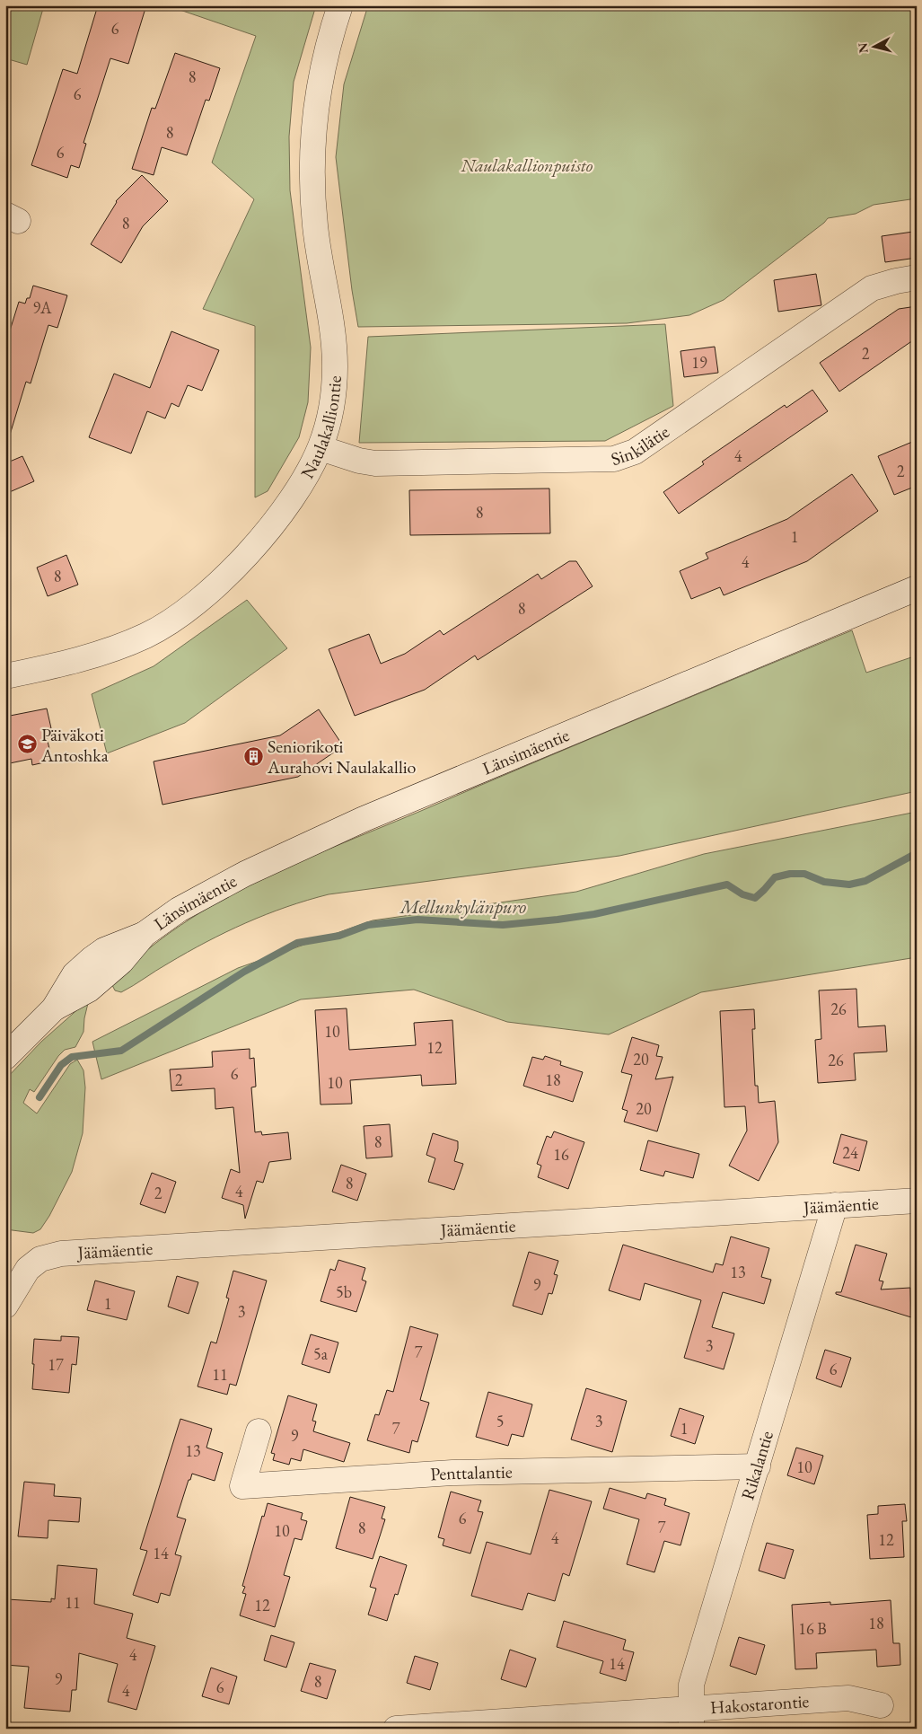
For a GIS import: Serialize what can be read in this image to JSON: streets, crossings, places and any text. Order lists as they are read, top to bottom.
{
  "streets": {
    "street": [
      "Naulakalliontie",
      "Sinkilätie",
      "Länsimäentie",
      "Jäämäentie",
      "Rikalantie",
      "Penttalantie",
      "Hakostarontie"
    ]
  },
  "crossings": [
    ["Naulakalliontie", "Sinkilätie"],
    ["Jäämäentie", "Rikalantie"],
    ["Rikalantie", "Penttalantie"],
    ["Rikalantie", "Hakostarontie"]
  ],
  "water": ["Mellunkylänpuro"],
  "parks": ["Naulakallionpuisto"],
  "places": {
    "school or university": ["Päiväkoti Antoshka"],
    "building": ["Seniorikoti Aurahovi Naulakallio"]
  },
  "house_numbers": [
    "6",
    "8",
    "6",
    "8",
    "6",
    "8",
    "9A",
    "2",
    "19",
    "4",
    "2",
    "8",
    "1",
    "4",
    "8",
    "8",
    "26",
    "10",
    "12",
    "20",
    "26",
    "6",
    "2",
    "18",
    "10",
    "20",
    "8",
    "24",
    "16",
    "8",
    "4",
    "2",
    "13",
    "9",
    "5b",
    "1",
    "3",
    "3",
    "7",
    "5a",
    "17",
    "6",
    "11",
    "5",
    "3",
    "7",
    "1",
    "9",
    "13",
    "10",
    "6",
    "7",
    "8",
    "10",
    "4",
    "12",
    "14",
    "11",
    "12",
    "18",
    "16 B",
    "4",
    "14",
    "9",
    "8",
    "6",
    "4"
  ],
  "north": "left"
}
